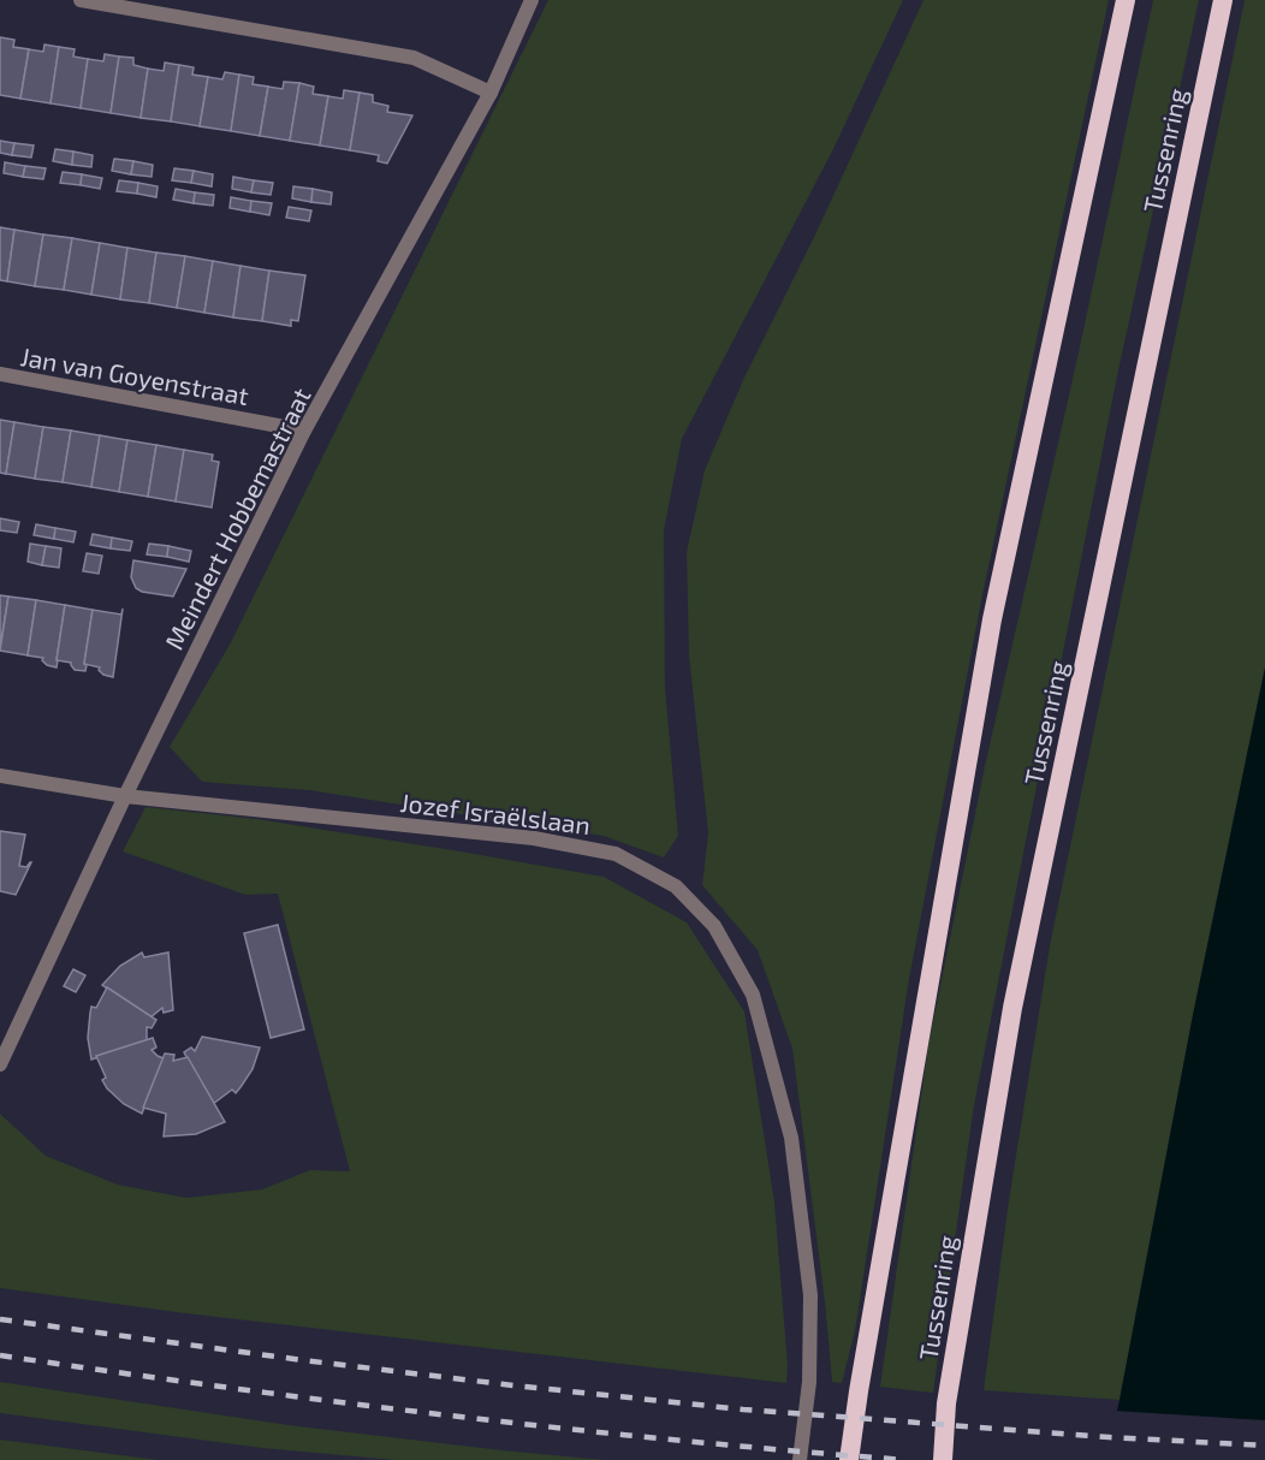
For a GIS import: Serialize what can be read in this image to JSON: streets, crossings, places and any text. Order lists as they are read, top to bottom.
{
  "streets": {
    "highway": ["Tussenring"],
    "street": ["Jan van Goyenstraat", "Meindert Hobbemastraat", "Jozef Israëlslaan"]
  },
  "crossings": [
    ["Jan van Goyenstraat", "Meindert Hobbemastraat"],
    ["Meindert Hobbemastraat", "Jozef Israëlslaan"]
  ]
}
